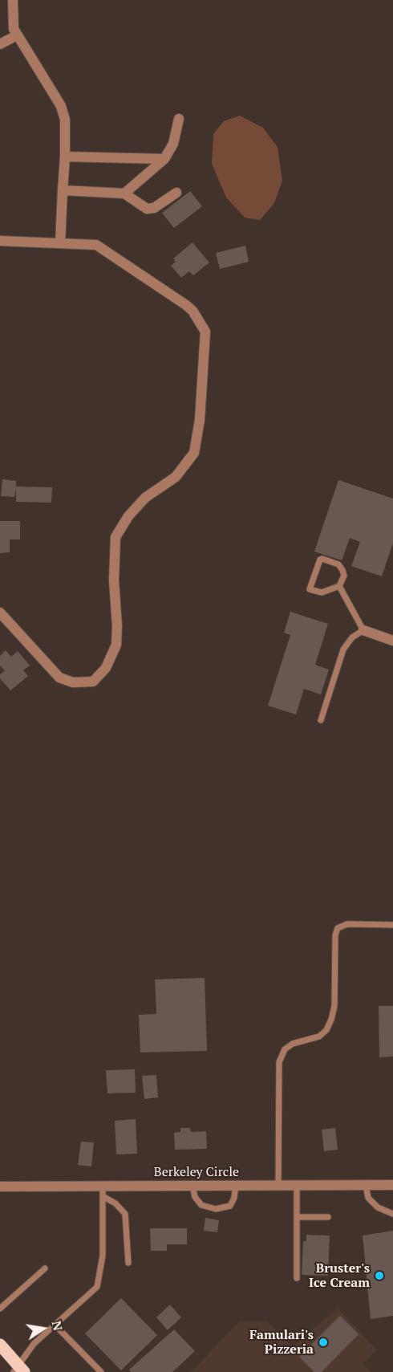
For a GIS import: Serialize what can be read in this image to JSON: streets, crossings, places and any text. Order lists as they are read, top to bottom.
{
  "streets": {
    "street": ["Berkeley Circle"]
  },
  "places": ["Bruster's Ice Cream", "Famulari's Pizzeria"],
  "north": "right"
}
